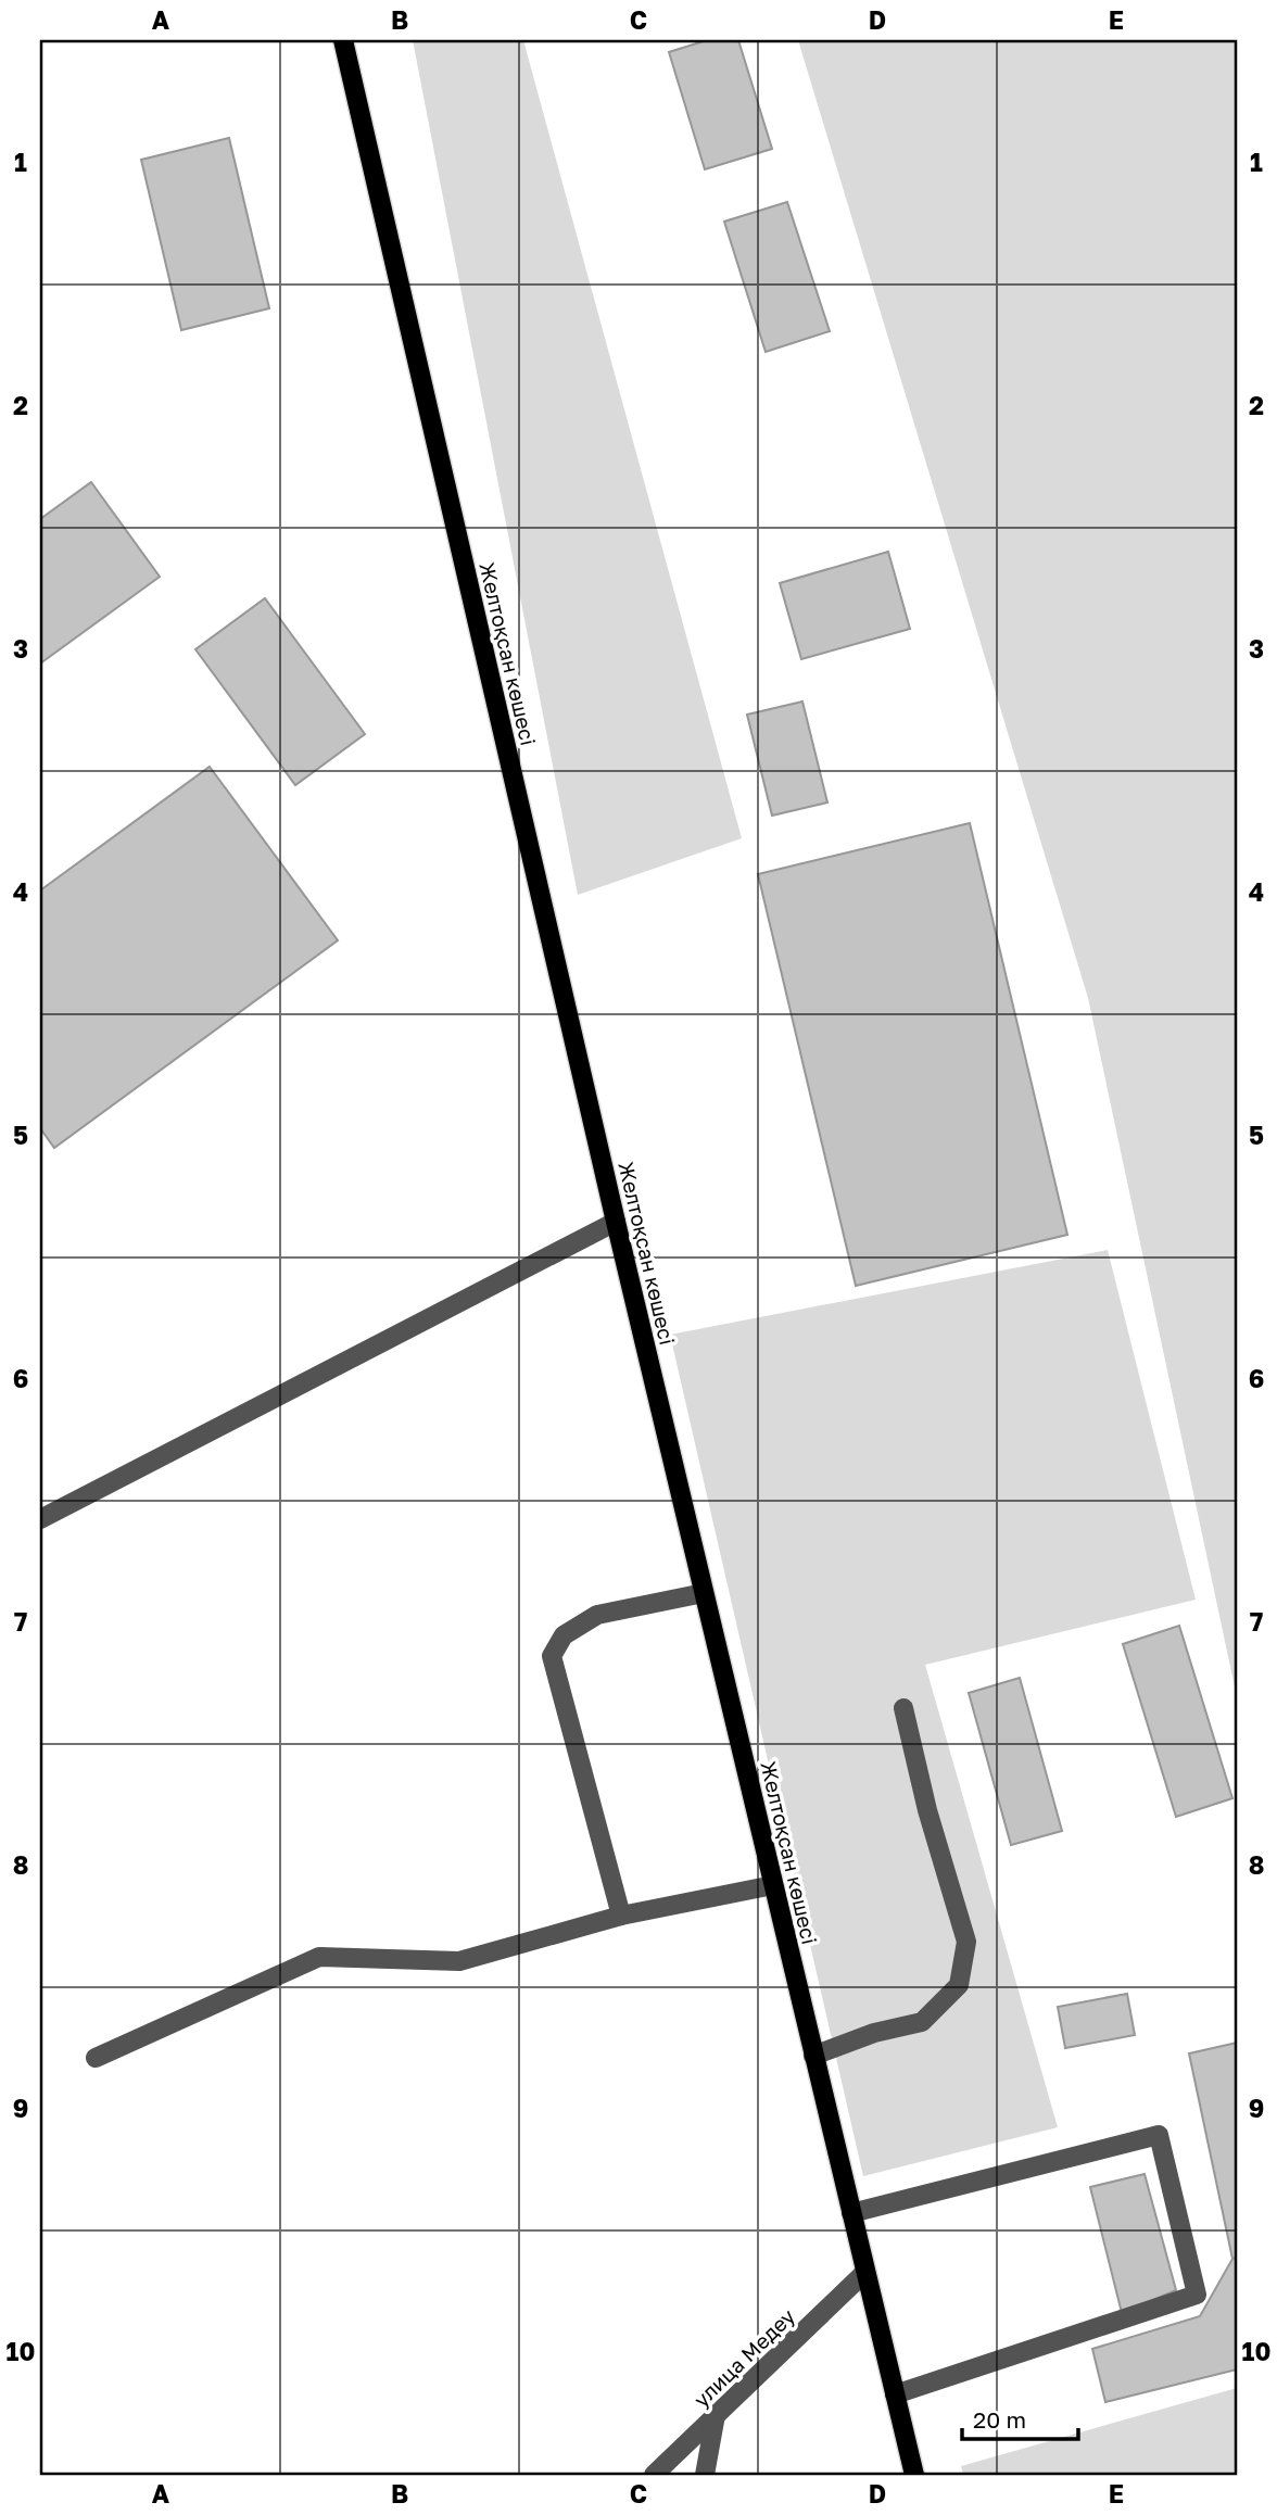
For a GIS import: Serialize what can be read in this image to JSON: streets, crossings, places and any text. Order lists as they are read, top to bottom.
{
  "streets": {
    "main road": ["Желтоқсан көшесі"],
    "street": ["улица Медеу"]
  },
  "crossings": [
    ["Желтоқсан көшесі", "улица Медеу"]
  ],
  "scale_bar": "20 m",
  "grid": {
    "columns": [
      "A",
      "B",
      "C",
      "D",
      "E"
    ],
    "rows": [
      "1",
      "2",
      "3",
      "4",
      "5",
      "6",
      "7",
      "8",
      "9",
      "10"
    ]
  }
}
